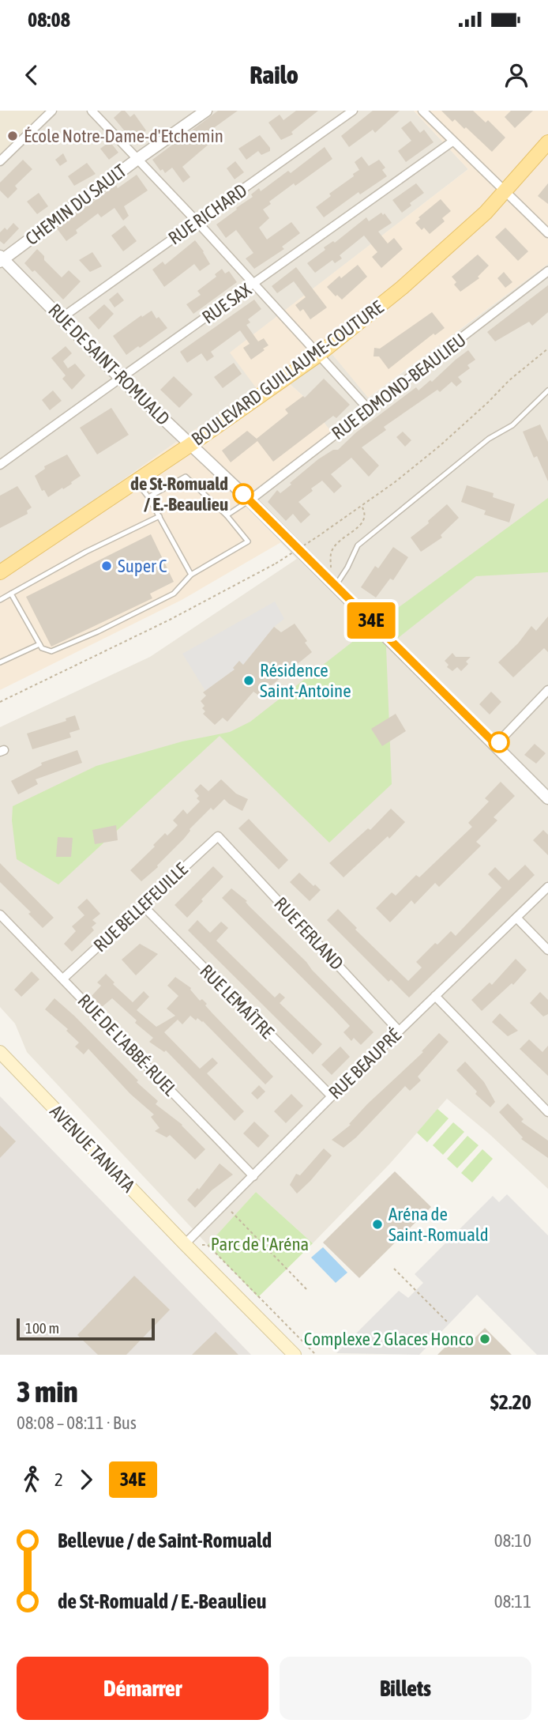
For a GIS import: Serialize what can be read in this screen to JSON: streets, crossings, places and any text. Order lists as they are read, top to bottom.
{
  "streets": {
    "main road": ["BOULEVARD GUILLAUME-COUTURE", "AVENUE TANIATA"],
    "street": [
      "CHEMIN DU SAULT",
      "RUE RICHARD",
      "RUE SAX",
      "RUE DE SAINT-ROMUALD",
      "RUE EDMOND-BEAULIEU",
      "RUE BELLEFEUILLE",
      "RUE FERLAND",
      "RUE LEMAÎTRE",
      "RUE DE L'ABBÉ-RUEL",
      "RUE BEAUPRÉ"
    ]
  },
  "crossings": [
    ["CHEMIN DU SAULT", "RUE DE SAINT-ROMUALD"],
    ["RUE RICHARD", "RUE DE SAINT-ROMUALD"],
    ["RUE SAX", "RUE DE SAINT-ROMUALD"],
    ["RUE DE SAINT-ROMUALD", "BOULEVARD GUILLAUME-COUTURE"],
    ["RUE DE SAINT-ROMUALD", "RUE EDMOND-BEAULIEU"],
    ["RUE BELLEFEUILLE", "RUE FERLAND"],
    ["RUE BELLEFEUILLE", "RUE LEMAÎTRE"],
    ["RUE BELLEFEUILLE", "RUE DE L'ABBÉ-RUEL"],
    ["RUE FERLAND", "RUE BEAUPRÉ"],
    ["RUE LEMAÎTRE", "RUE BEAUPRÉ"],
    ["RUE DE L'ABBÉ-RUEL", "RUE BEAUPRÉ"],
    ["RUE BEAUPRÉ", "AVENUE TANIATA"]
  ],
  "parks": ["Parc de l'Aréna"],
  "places": [
    "École Notre-Dame-d'Etchemin",
    "de St-Romuald / E.-Beaulieu",
    "Super C",
    "Résidence Saint-Antoine",
    "Aréna de Saint-Romuald",
    "Complexe 2 Glaces Honco"
  ],
  "lines": ["bus line 34E"],
  "scale_bar": "100 m",
  "page": {
    "status": "08:08",
    "header": "Railo",
    "on_map": "34E",
    "scale": "100 m",
    "heading": ["3 min", "08:08 – 08:11 · Bus", "$2.20"],
    "legs": ["2", "34E"],
    "list": [
      {
        "name": "Bellevue / de Saint-Romuald",
        "value": "08:10"
      },
      {
        "name": "de St-Romuald / E.-Beaulieu",
        "value": "08:11"
      }
    ],
    "buttons": ["Démarrer", "Billets"]
  }
}
